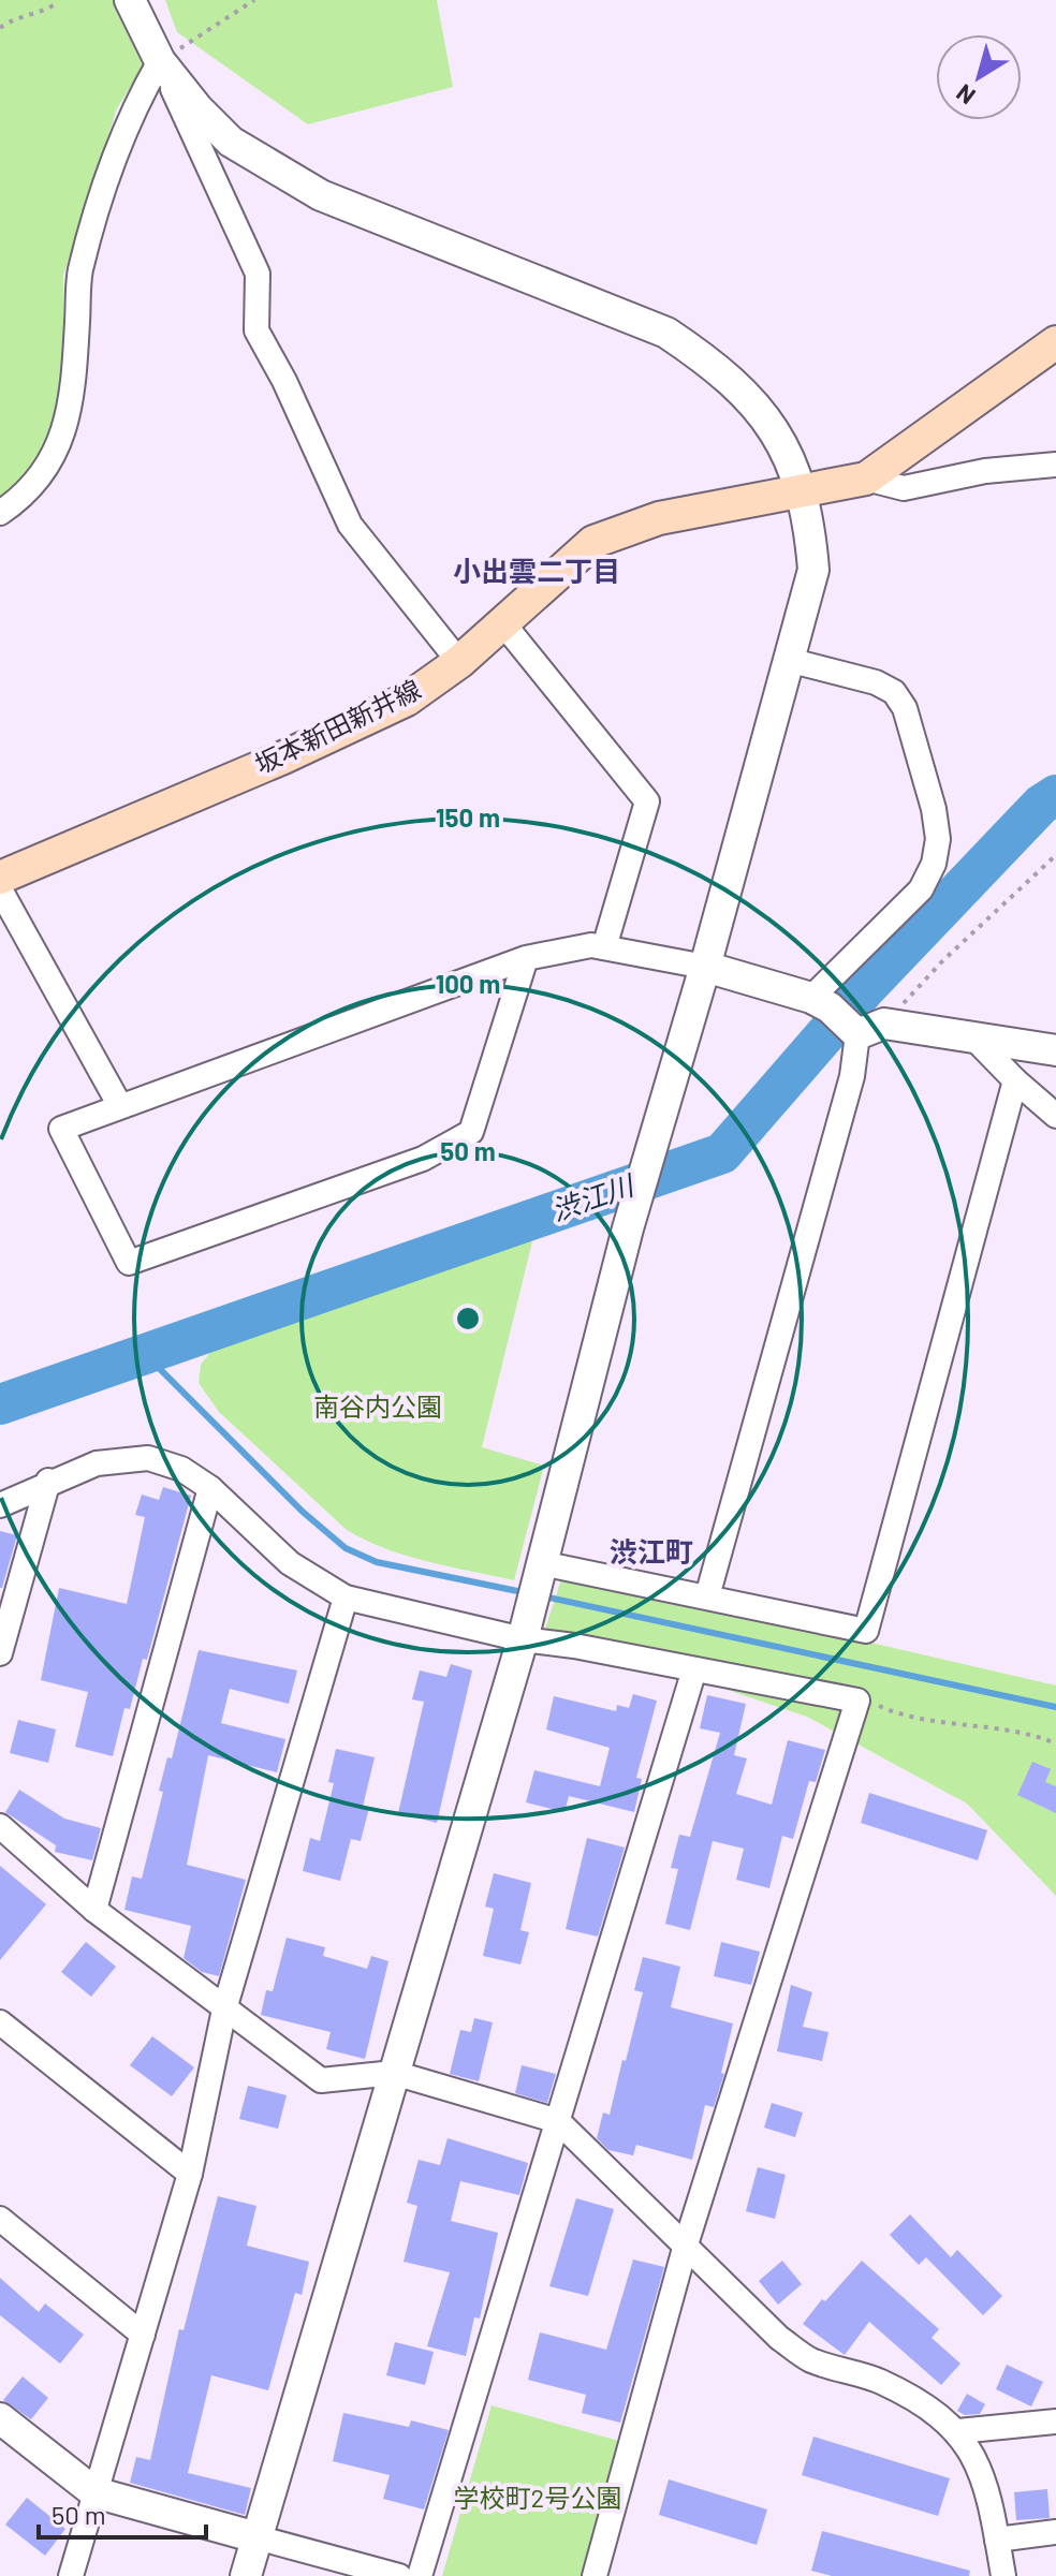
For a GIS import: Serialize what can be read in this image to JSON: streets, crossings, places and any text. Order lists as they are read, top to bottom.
{
  "streets": {
    "main road": ["坂本新田新井線"]
  },
  "districts": ["小出雲二丁目", "渋江町"],
  "water": ["渋江川"],
  "parks": ["南谷内公園", "学校町2号公園"],
  "scale_bar": "50 m",
  "north": "bottom left",
  "rings": ["150 m", "100 m", "50 m"]
}
